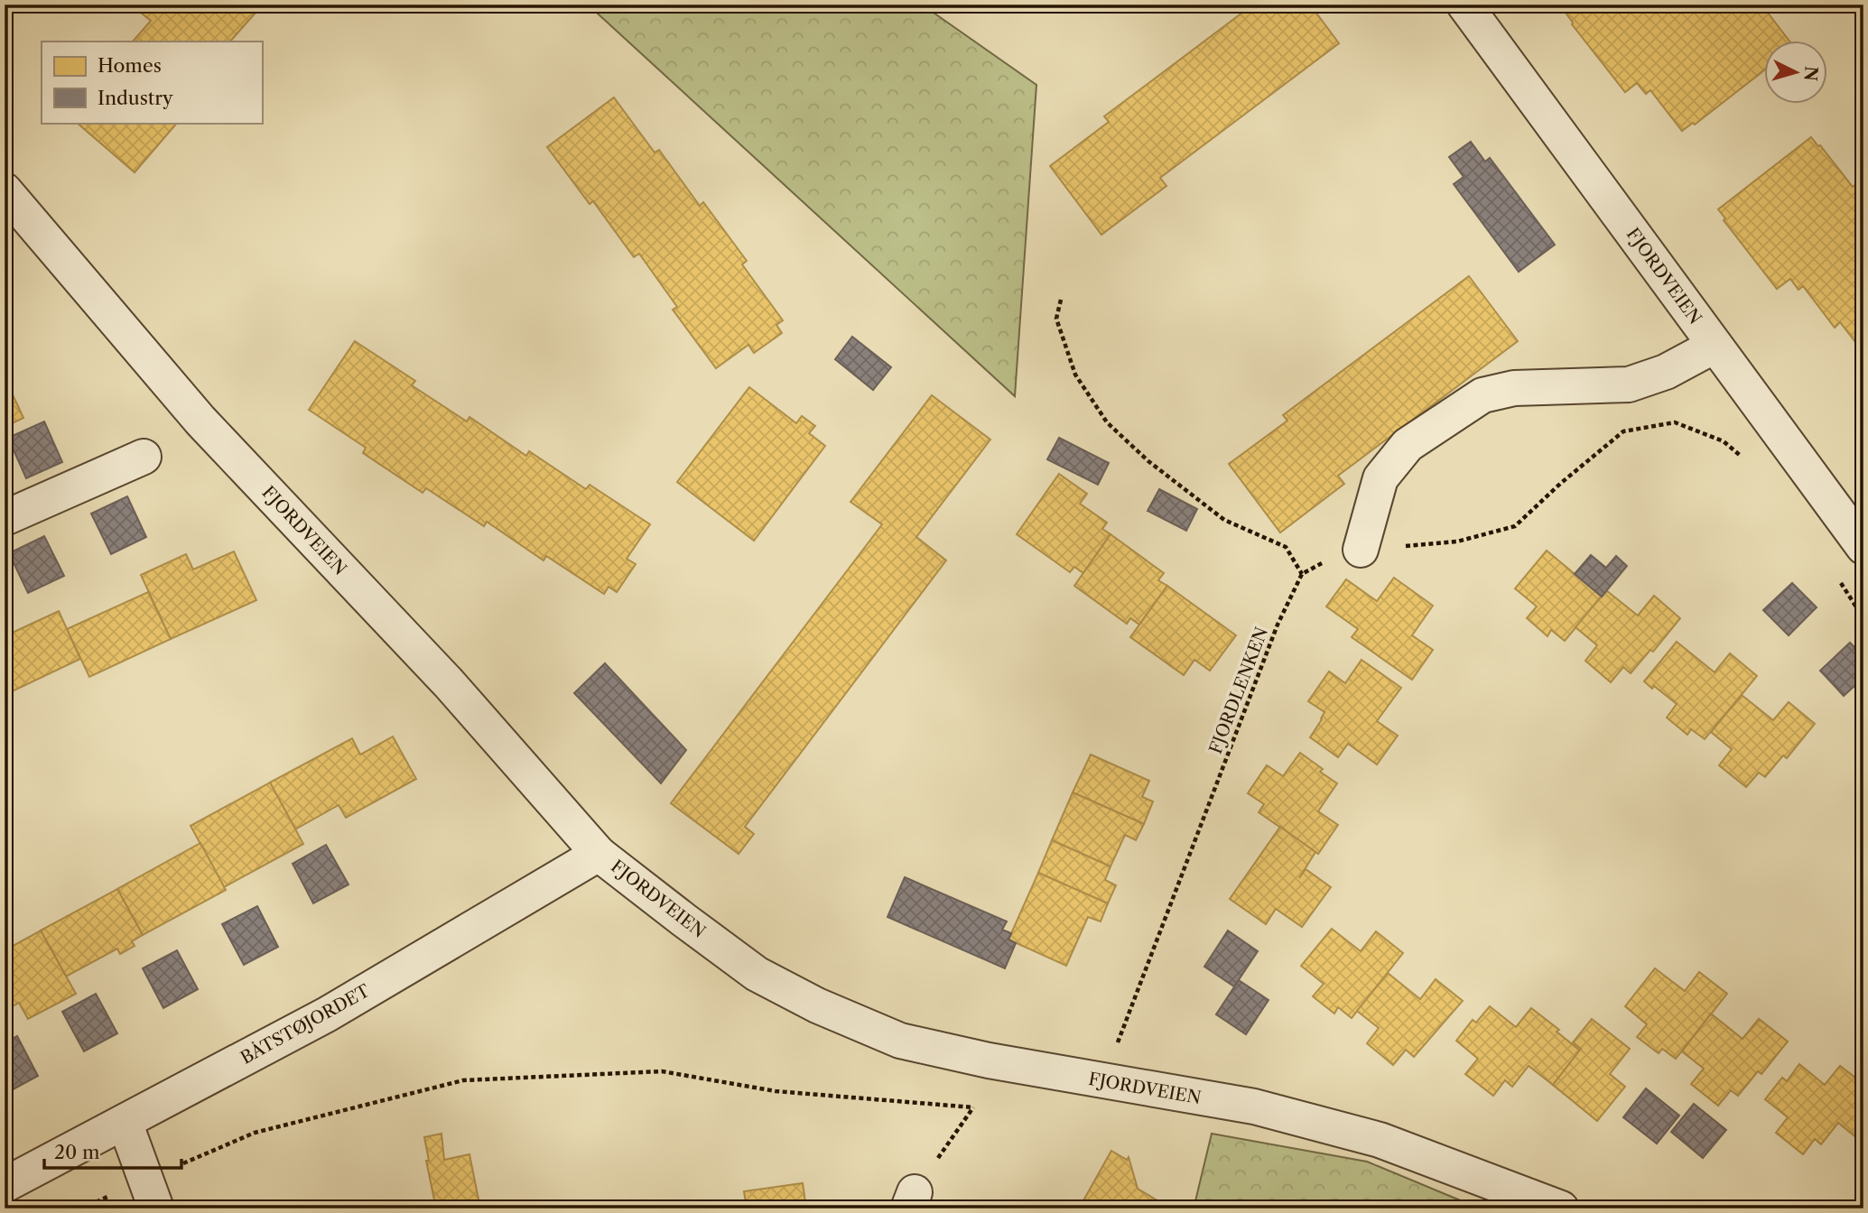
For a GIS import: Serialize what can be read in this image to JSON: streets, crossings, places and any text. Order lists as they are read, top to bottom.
{
  "streets": {
    "street": ["FJORDVEIEN", "BÅTSTØJORDET"],
    "path": ["FJORDLENKEN"]
  },
  "crossings": [
    ["FJORDVEIEN", "FJORDLENKEN"],
    ["FJORDVEIEN", "BÅTSTØJORDET"]
  ],
  "legend": ["Homes", "Industry"],
  "scale_bar": "20 m",
  "north": "right"
}
